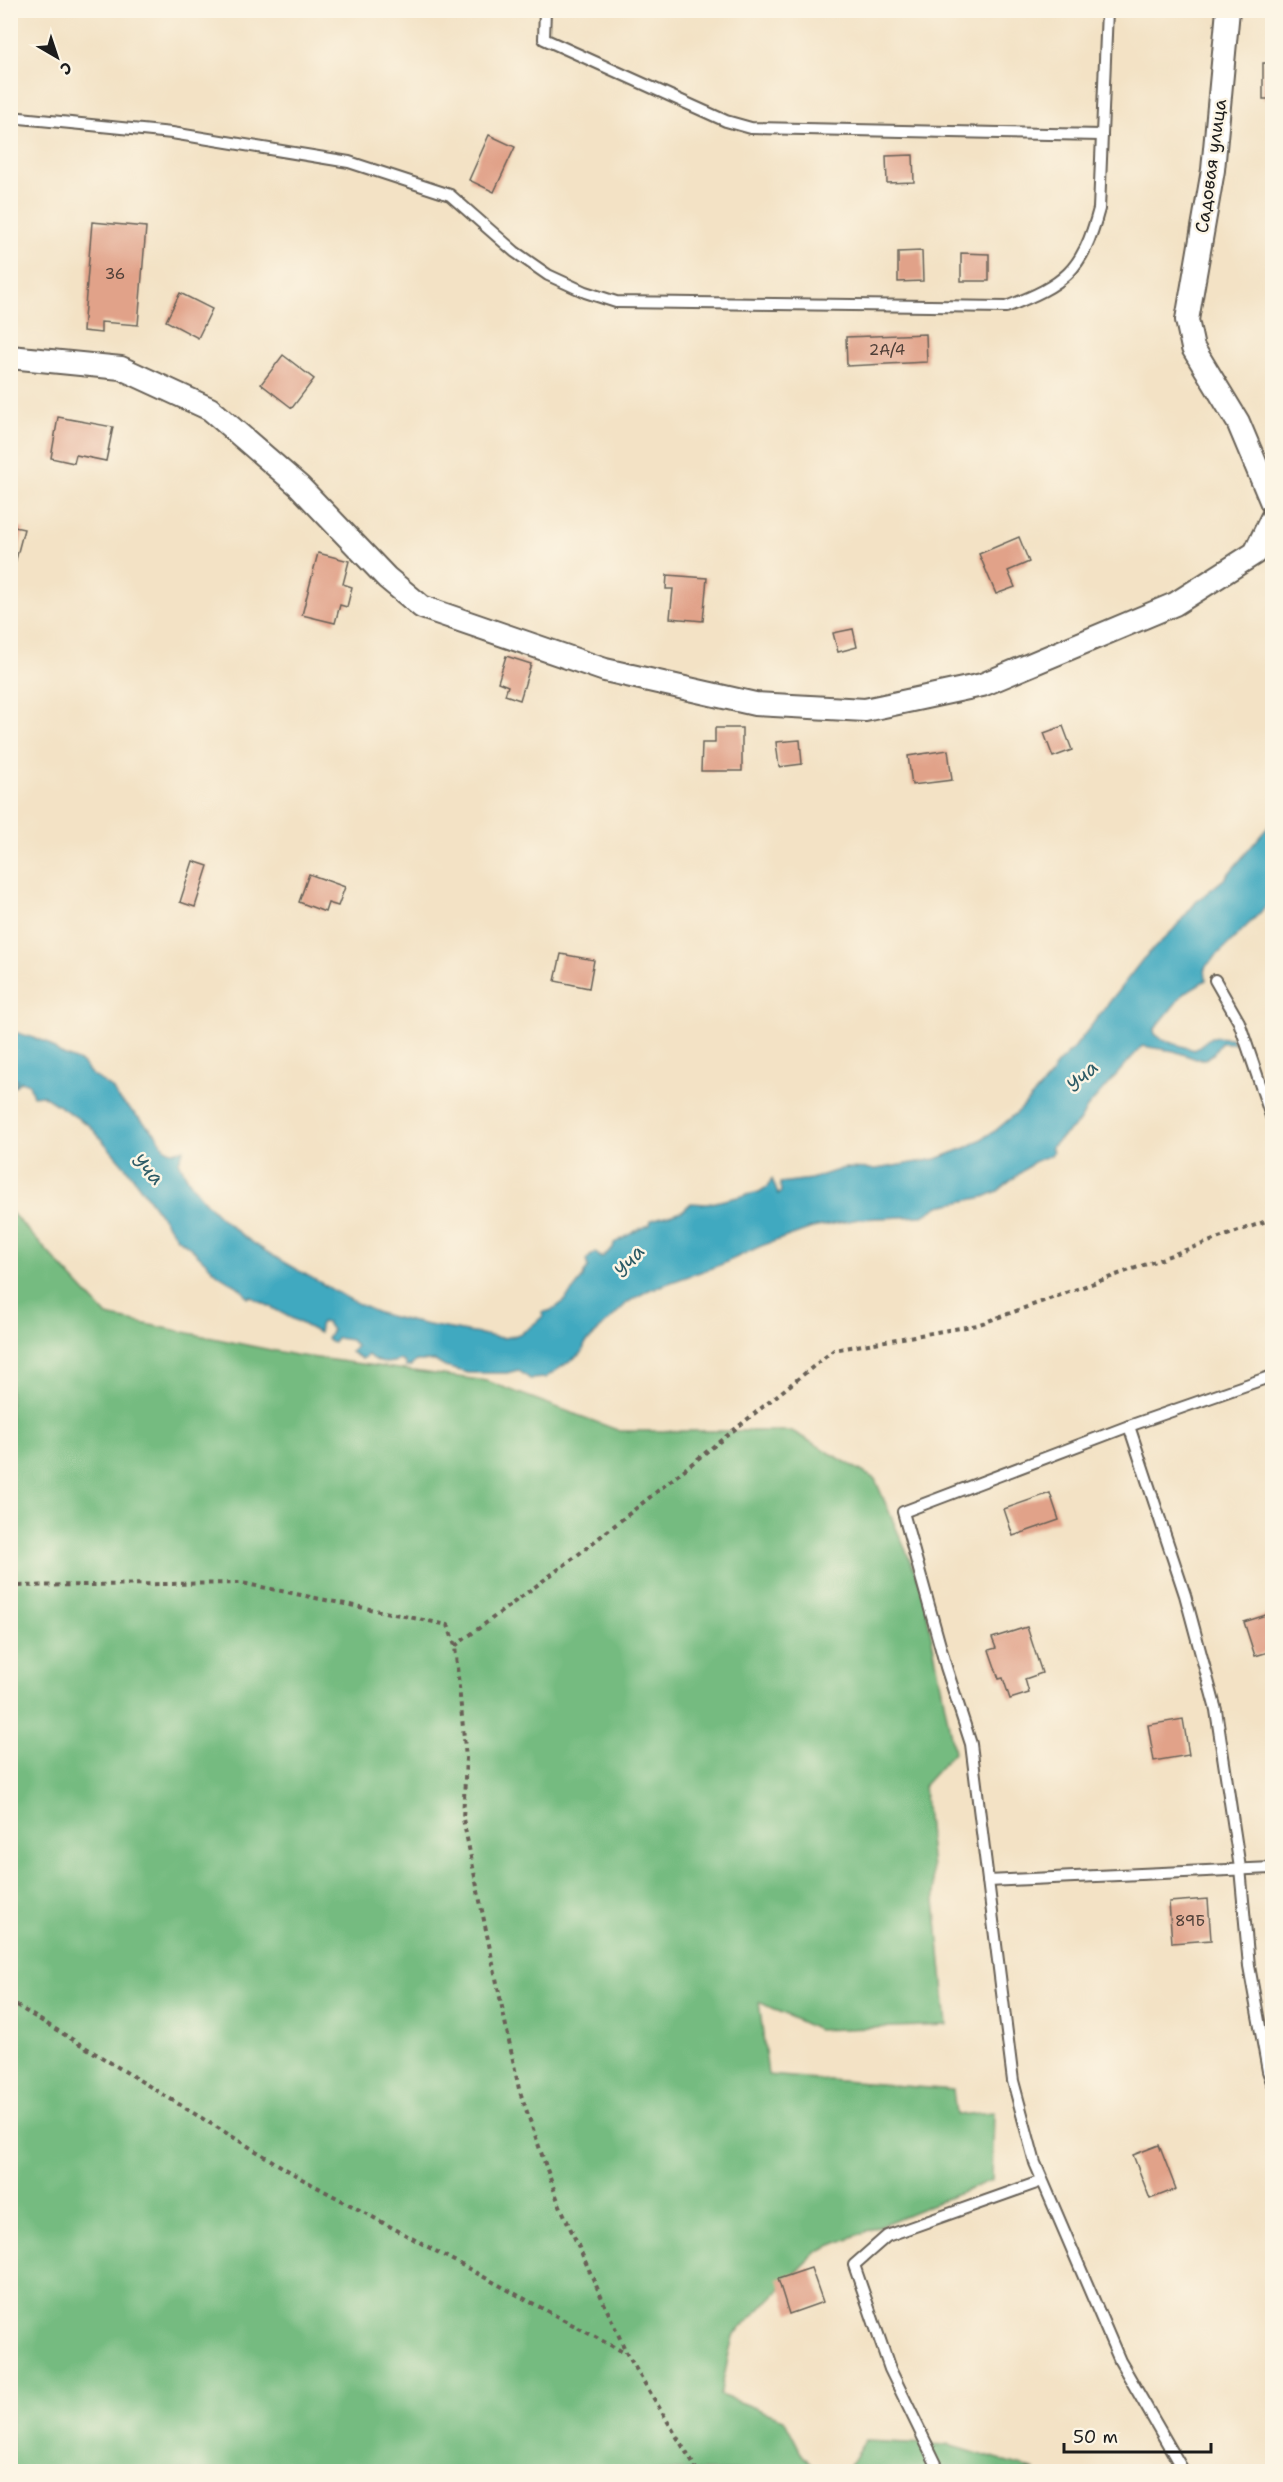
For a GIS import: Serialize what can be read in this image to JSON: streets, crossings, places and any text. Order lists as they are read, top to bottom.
{
  "streets": {
    "street": ["Садовая улица"]
  },
  "water": ["Уча"],
  "house_numbers": ["36", "2А/4", "89Б"],
  "scale_bar": "50 m",
  "north": "bottom right"
}
